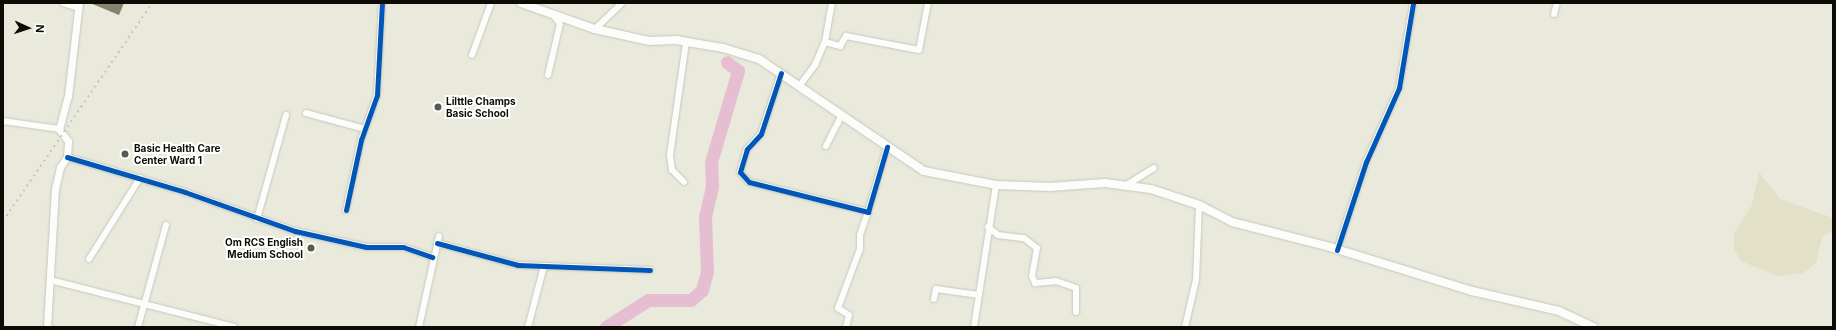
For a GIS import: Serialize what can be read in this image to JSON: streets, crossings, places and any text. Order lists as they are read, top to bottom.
{
  "places": ["Lilttle Champs Basic School", "Basic Health Care Center Ward 1", "Om RCS English Medium School"],
  "north": "right"
}
